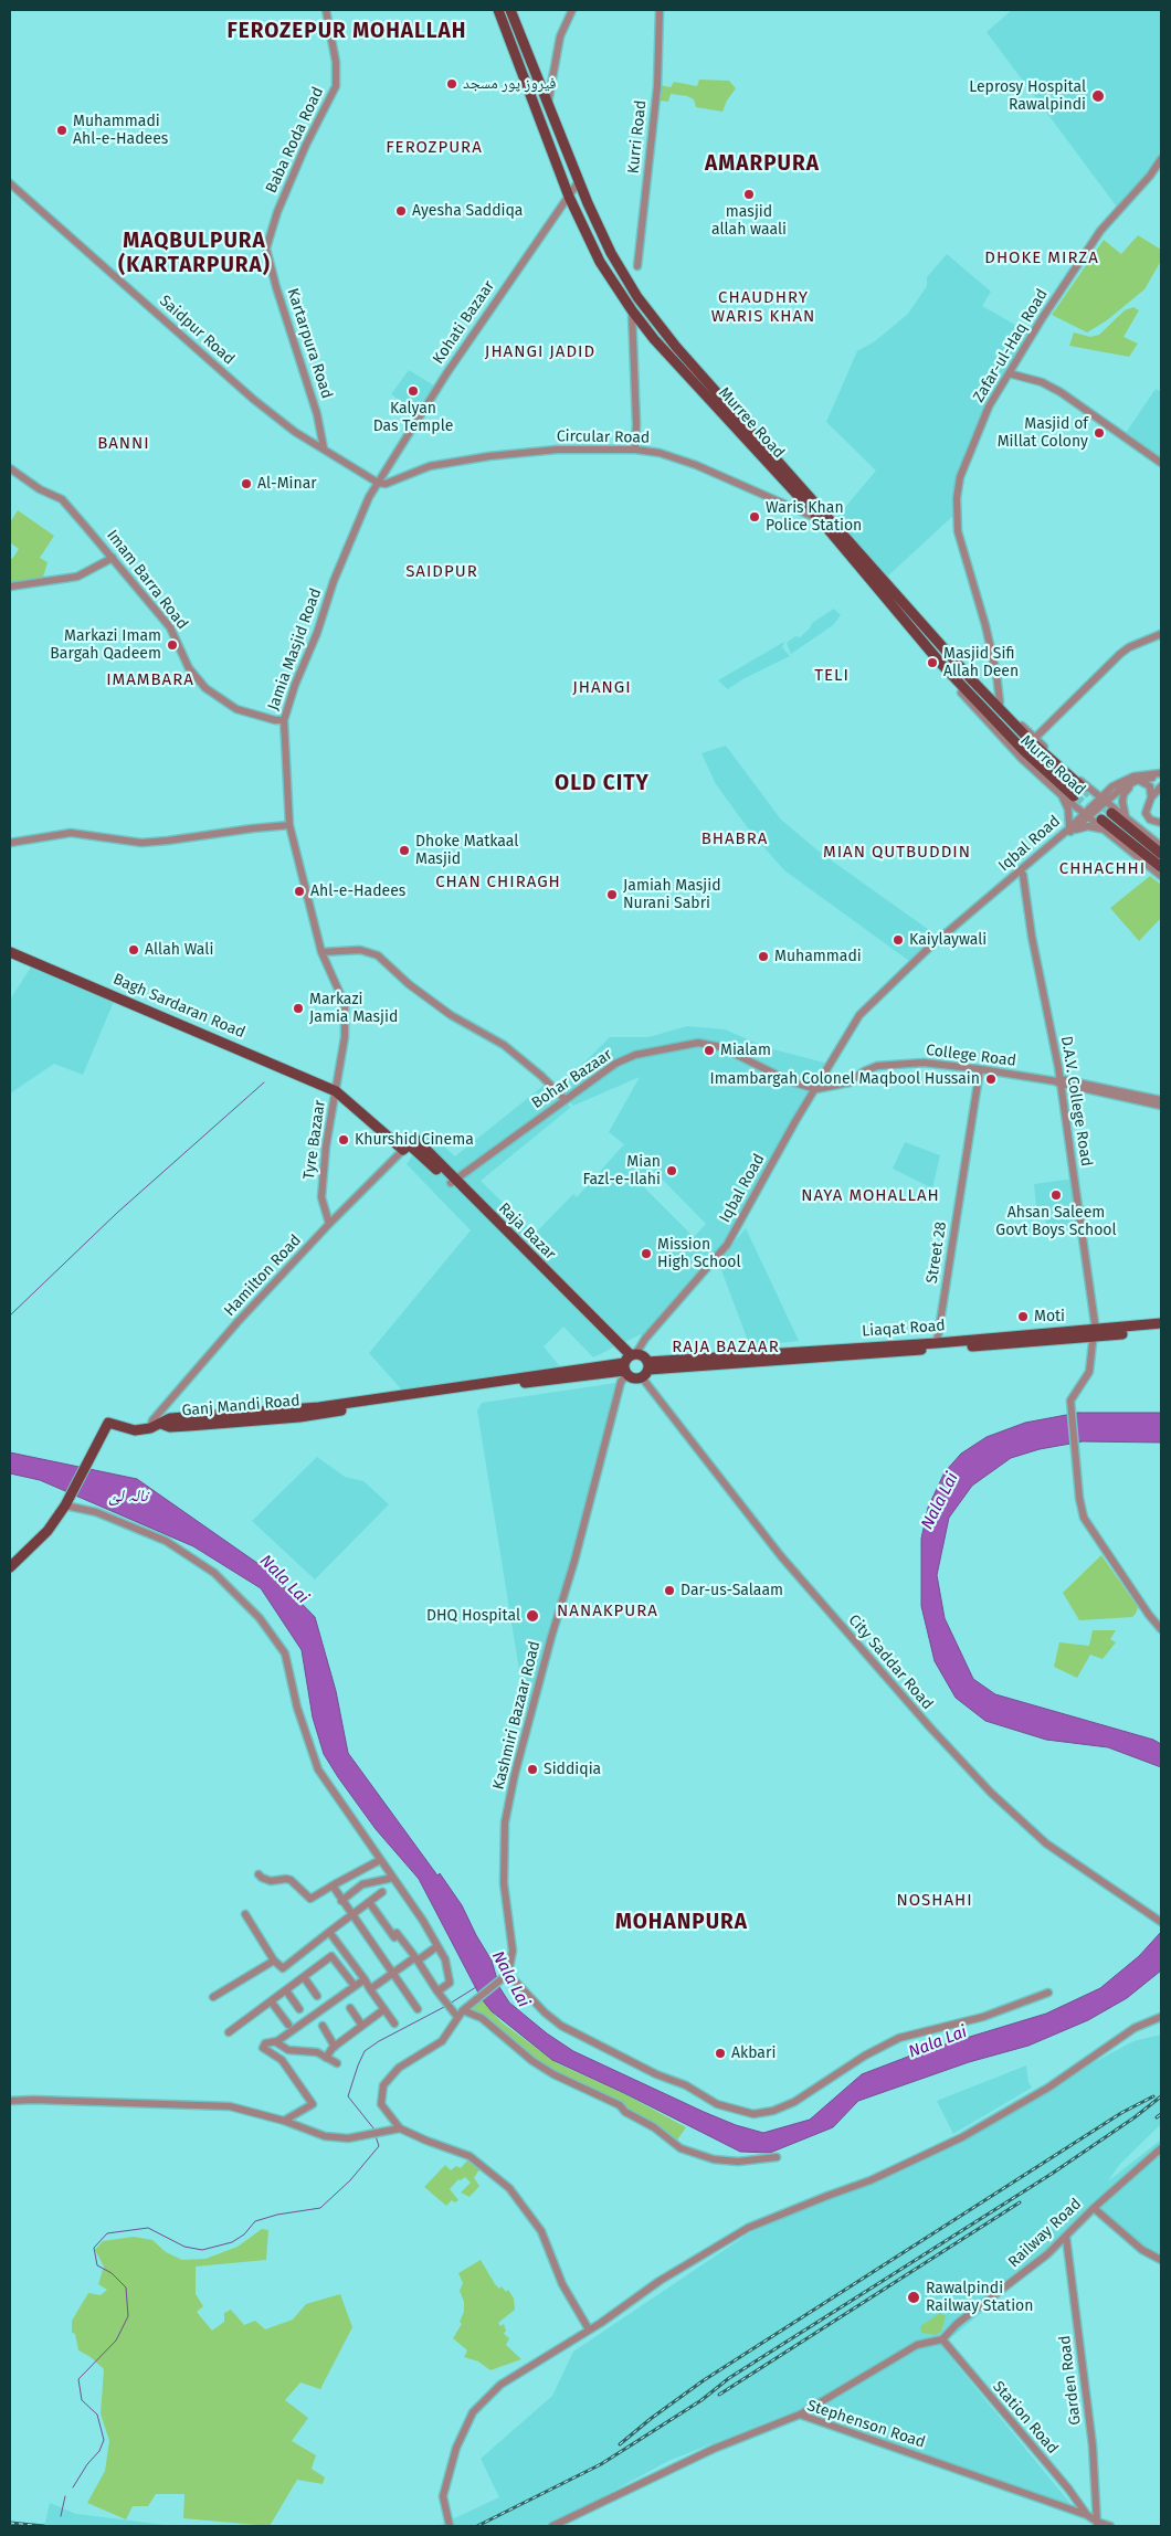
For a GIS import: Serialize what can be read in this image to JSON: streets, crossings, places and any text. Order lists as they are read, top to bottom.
{
  "streets": {
    "main road": [
      "Murree Road",
      "Bagh Sardaran Road",
      "Liaqat Road",
      "Ganj Mandi Road"
    ],
    "street": [
      "Kurri Road",
      "Baba Roda Road",
      "Kohati Bazaar",
      "Saidpur Road",
      "Kartarpura Road",
      "Zafar-ul-Haq Road",
      "Circular Road",
      "Imam Barra Road",
      "Jamia Masjid Road",
      "Murre Road",
      "Iqbal Road",
      "College Road",
      "Bohar Bazaar",
      "D.A.V. College Road",
      "Tyre Bazaar",
      "Street 28",
      "Hamilton Road",
      "City Saddar Road",
      "Kashmiri Bazaar Road",
      "Railway Road",
      "Garden Road",
      "Station Road",
      "Stephenson Road"
    ]
  },
  "crossings": [
    ["Baba Roda Road", "Kartarpura Road"],
    ["Kohati Bazaar", "Saidpur Road"],
    ["Kohati Bazaar", "Murree Road"],
    ["Kohati Bazaar", "Circular Road"],
    ["Kohati Bazaar", "Jamia Masjid Road"],
    ["Saidpur Road", "Kartarpura Road"],
    ["Saidpur Road", "Circular Road"],
    ["Saidpur Road", "Jamia Masjid Road"],
    ["Zafar-ul-Haq Road", "Murre Road"],
    ["Murree Road", "Circular Road"],
    ["Murree Road", "Murre Road"],
    ["Circular Road", "Jamia Masjid Road"],
    ["Imam Barra Road", "Jamia Masjid Road"],
    ["Jamia Masjid Road", "Bagh Sardaran Road"],
    ["Jamia Masjid Road", "Tyre Bazaar"],
    ["Murre Road", "Iqbal Road"],
    ["Iqbal Road", "Bagh Sardaran Road"],
    ["Iqbal Road", "College Road"],
    ["Iqbal Road", "Bohar Bazaar"],
    ["Iqbal Road", "D.A.V. College Road"],
    ["Iqbal Road", "Ganj Mandi Road"],
    ["Iqbal Road", "Kashmiri Bazaar Road"],
    ["Bagh Sardaran Road", "Bohar Bazaar"],
    ["Bagh Sardaran Road", "Tyre Bazaar"],
    ["Bagh Sardaran Road", "Hamilton Road"],
    ["Bagh Sardaran Road", "Liaqat Road"],
    ["Bagh Sardaran Road", "Ganj Mandi Road"],
    ["Bagh Sardaran Road", "City Saddar Road"],
    ["Bagh Sardaran Road", "Kashmiri Bazaar Road"],
    ["College Road", "Bohar Bazaar"],
    ["College Road", "D.A.V. College Road"],
    ["College Road", "Street 28"],
    ["D.A.V. College Road", "Liaqat Road"],
    ["Tyre Bazaar", "Hamilton Road"],
    ["Street 28", "Liaqat Road"],
    ["Hamilton Road", "Ganj Mandi Road"],
    ["Liaqat Road", "City Saddar Road"],
    ["Ganj Mandi Road", "Kashmiri Bazaar Road"],
    ["Railway Road", "Garden Road"],
    ["Railway Road", "Station Road"],
    ["Station Road", "Stephenson Road"]
  ],
  "districts": [
    "FEROZEPUR MOHALLAH",
    "FEROZPURA",
    "AMARPURA",
    "MAQBULPURA (KARTARPURA)",
    "DHOKE MIRZA",
    "CHAUDHRY WARIS KHAN",
    "JHANGI JADID",
    "BANNI",
    "SAIDPUR",
    "TELI",
    "IMAMBARA",
    "JHANGI",
    "OLD CITY",
    "BHABRA",
    "MIAN QUTBUDDIN",
    "CHHACHHI",
    "CHAN CHIRAGH",
    "NAYA MOHALLAH",
    "RAJA BAZAAR",
    "NANAKPURA",
    "NOSHAHI",
    "MOHANPURA"
  ],
  "water": ["نالہ لئ", "Nala Lai"],
  "places": [
    "فیروز پور مسجد",
    "Leprosy Hospital Rawalpindi",
    "Muhammadi Ahl-e-Hadees",
    "masjid allah waali",
    "Ayesha Saddiqa",
    "Kalyan Das Temple",
    "Masjid of Millat Colony",
    "Al-Minar",
    "Waris Khan Police Station",
    "Markazi Imam Bargah Qadeem",
    "Masjid Sifi Allah Deen",
    "Dhoke Matkaal Masjid",
    "Ahl-e-Hadees",
    "Jamiah Masjid Nurani Sabri",
    "Kaiylaywali",
    "Allah Wali",
    "Muhammadi",
    "Markazi Jamia Masjid",
    "Mialam",
    "Imambargah Colonel Maqbool Hussain",
    "Khurshid Cinema",
    "Mian Fazl-e-Ilahi",
    "Ahsan Saleem Govt Boys School",
    "Mission High School",
    "Moti",
    "Dar-us-Salaam",
    "DHQ Hospital",
    "Siddiqia",
    "Akbari",
    "Rawalpindi Railway Station"
  ]
}
